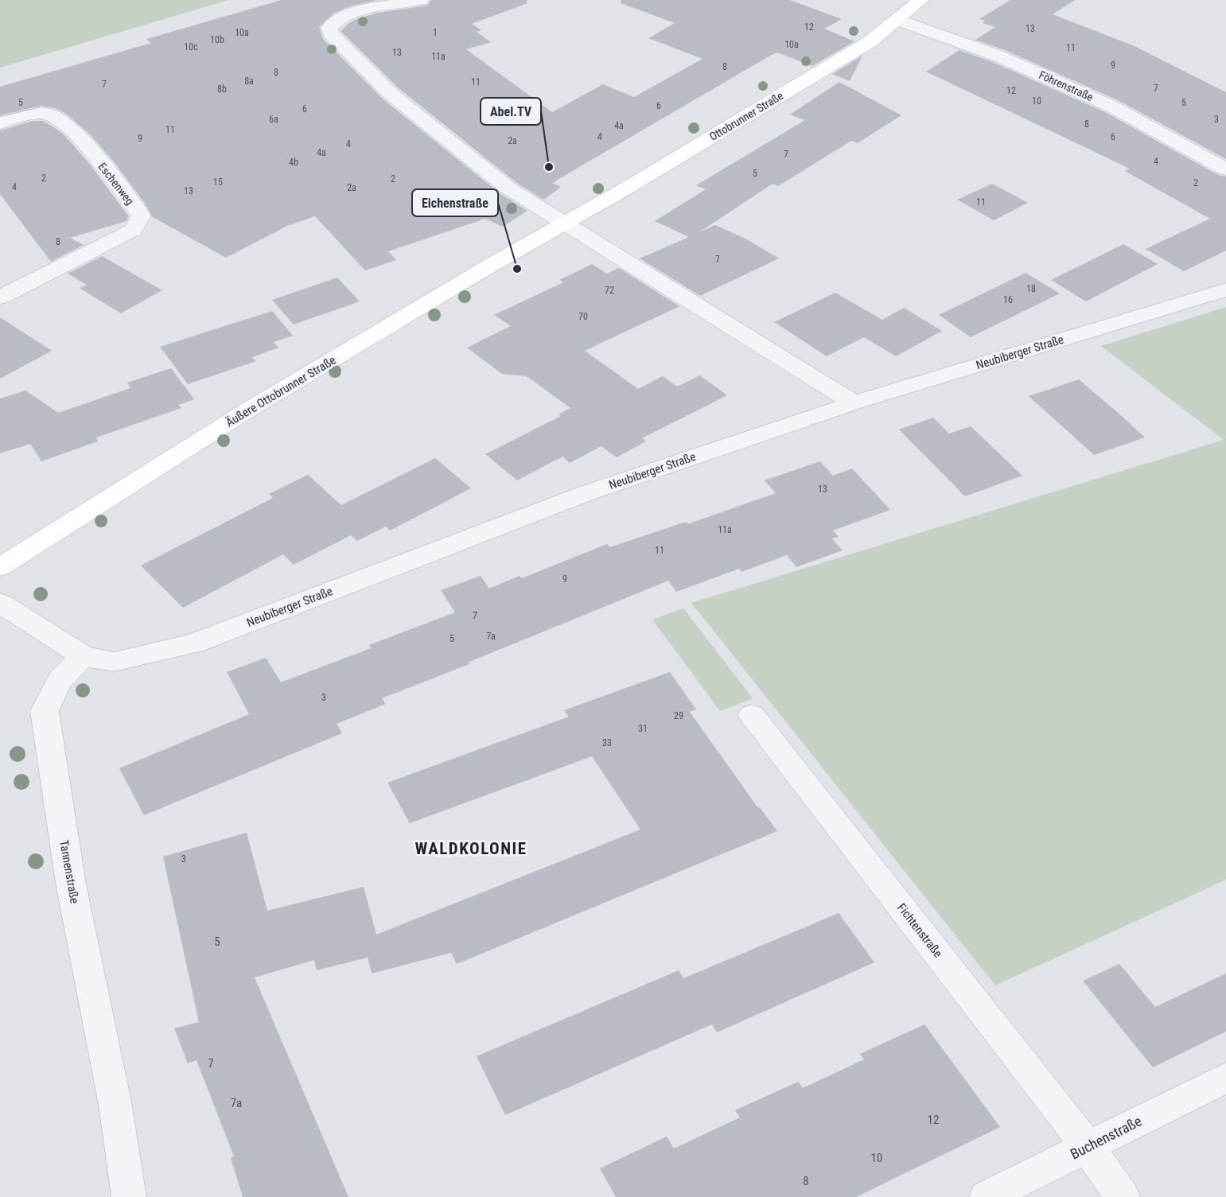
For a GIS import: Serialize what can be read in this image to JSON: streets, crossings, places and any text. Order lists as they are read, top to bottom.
{
  "streets": {
    "main road": ["Ottobrunner Straße", "Äußere Ottobrunner Straße"],
    "street": [
      "Föhrenstraße",
      "Eschenweg",
      "Neubiberger Straße",
      "Tannenstraße",
      "Fichtenstraße",
      "Buchenstraße"
    ]
  },
  "crossings": [
    ["Föhrenstraße", "Ottobrunner Straße"],
    ["Ottobrunner Straße", "Äußere Ottobrunner Straße"],
    ["Neubiberger Straße", "Tannenstraße"],
    ["Fichtenstraße", "Buchenstraße"]
  ],
  "districts": ["WALDKOLONIE"],
  "places": ["Abel.TV", "Eichenstraße"],
  "house_numbers": [
    "12",
    "13",
    "10a",
    "1",
    "10b",
    "10a",
    "10c",
    "11",
    "13",
    "11a",
    "9",
    "8",
    "8",
    "8a",
    "11",
    "7",
    "7",
    "8b",
    "12",
    "10",
    "5",
    "5",
    "6",
    "6",
    "6a",
    "3",
    "8",
    "4a",
    "11",
    "4",
    "6",
    "9",
    "2a",
    "4",
    "4a",
    "7",
    "4",
    "4b",
    "5",
    "2",
    "2",
    "15",
    "2",
    "4",
    "2a",
    "13",
    "11",
    "8",
    "7",
    "18",
    "72",
    "16",
    "70",
    "13",
    "11a",
    "11",
    "9",
    "7",
    "7a",
    "5",
    "3",
    "29",
    "31",
    "33",
    "3",
    "5",
    "7",
    "7a",
    "12",
    "10",
    "8"
  ]
}
